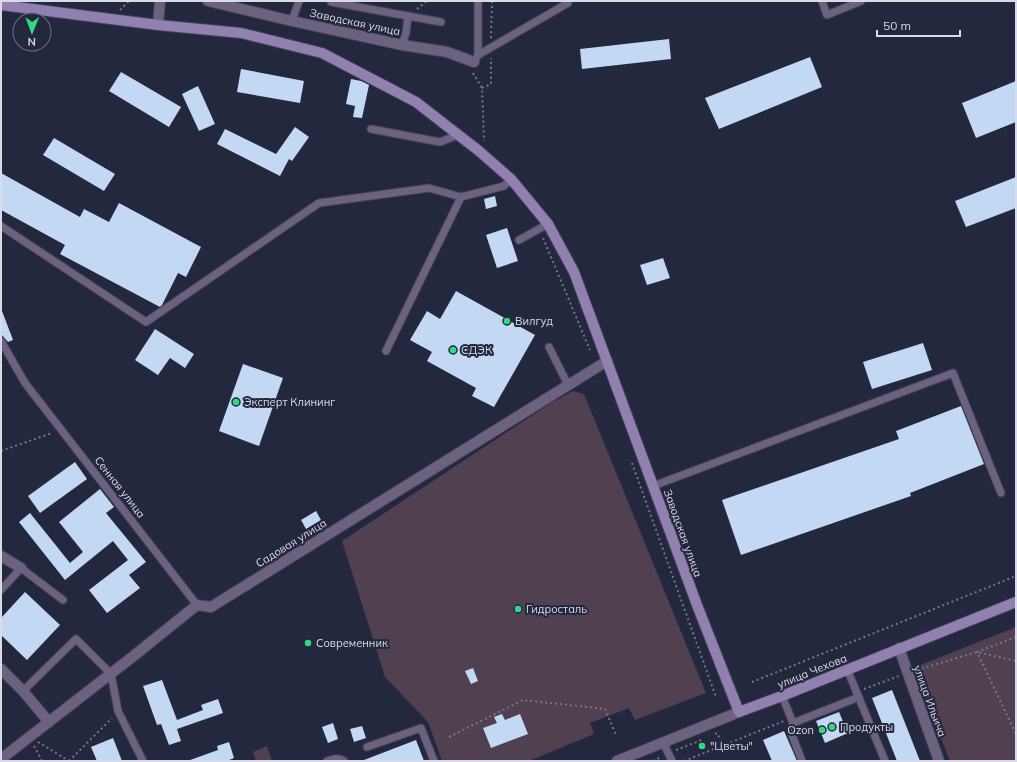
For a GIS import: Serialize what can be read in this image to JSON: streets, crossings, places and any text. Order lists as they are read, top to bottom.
{
  "streets": {
    "main road": ["Заводская улица", "улица Чехова"],
    "street": ["Садовая улица", "улица Ильича"],
    "lane": ["Сенная улица"]
  },
  "crossings": [
    ["Заводская улица", "Садовая улица"],
    ["Заводская улица", "улица Чехова"],
    ["Сенная улица", "Садовая улица"],
    ["улица Чехова", "улица Ильича"]
  ],
  "places": [
    "Вилгуд",
    "СДЭК",
    "Эксперт Клининг",
    "Гидросталь",
    "Современник",
    "Продукты",
    "Ozon",
    "\"Цветы\""
  ],
  "scale_bar": "50 m",
  "north": "bottom"
}
